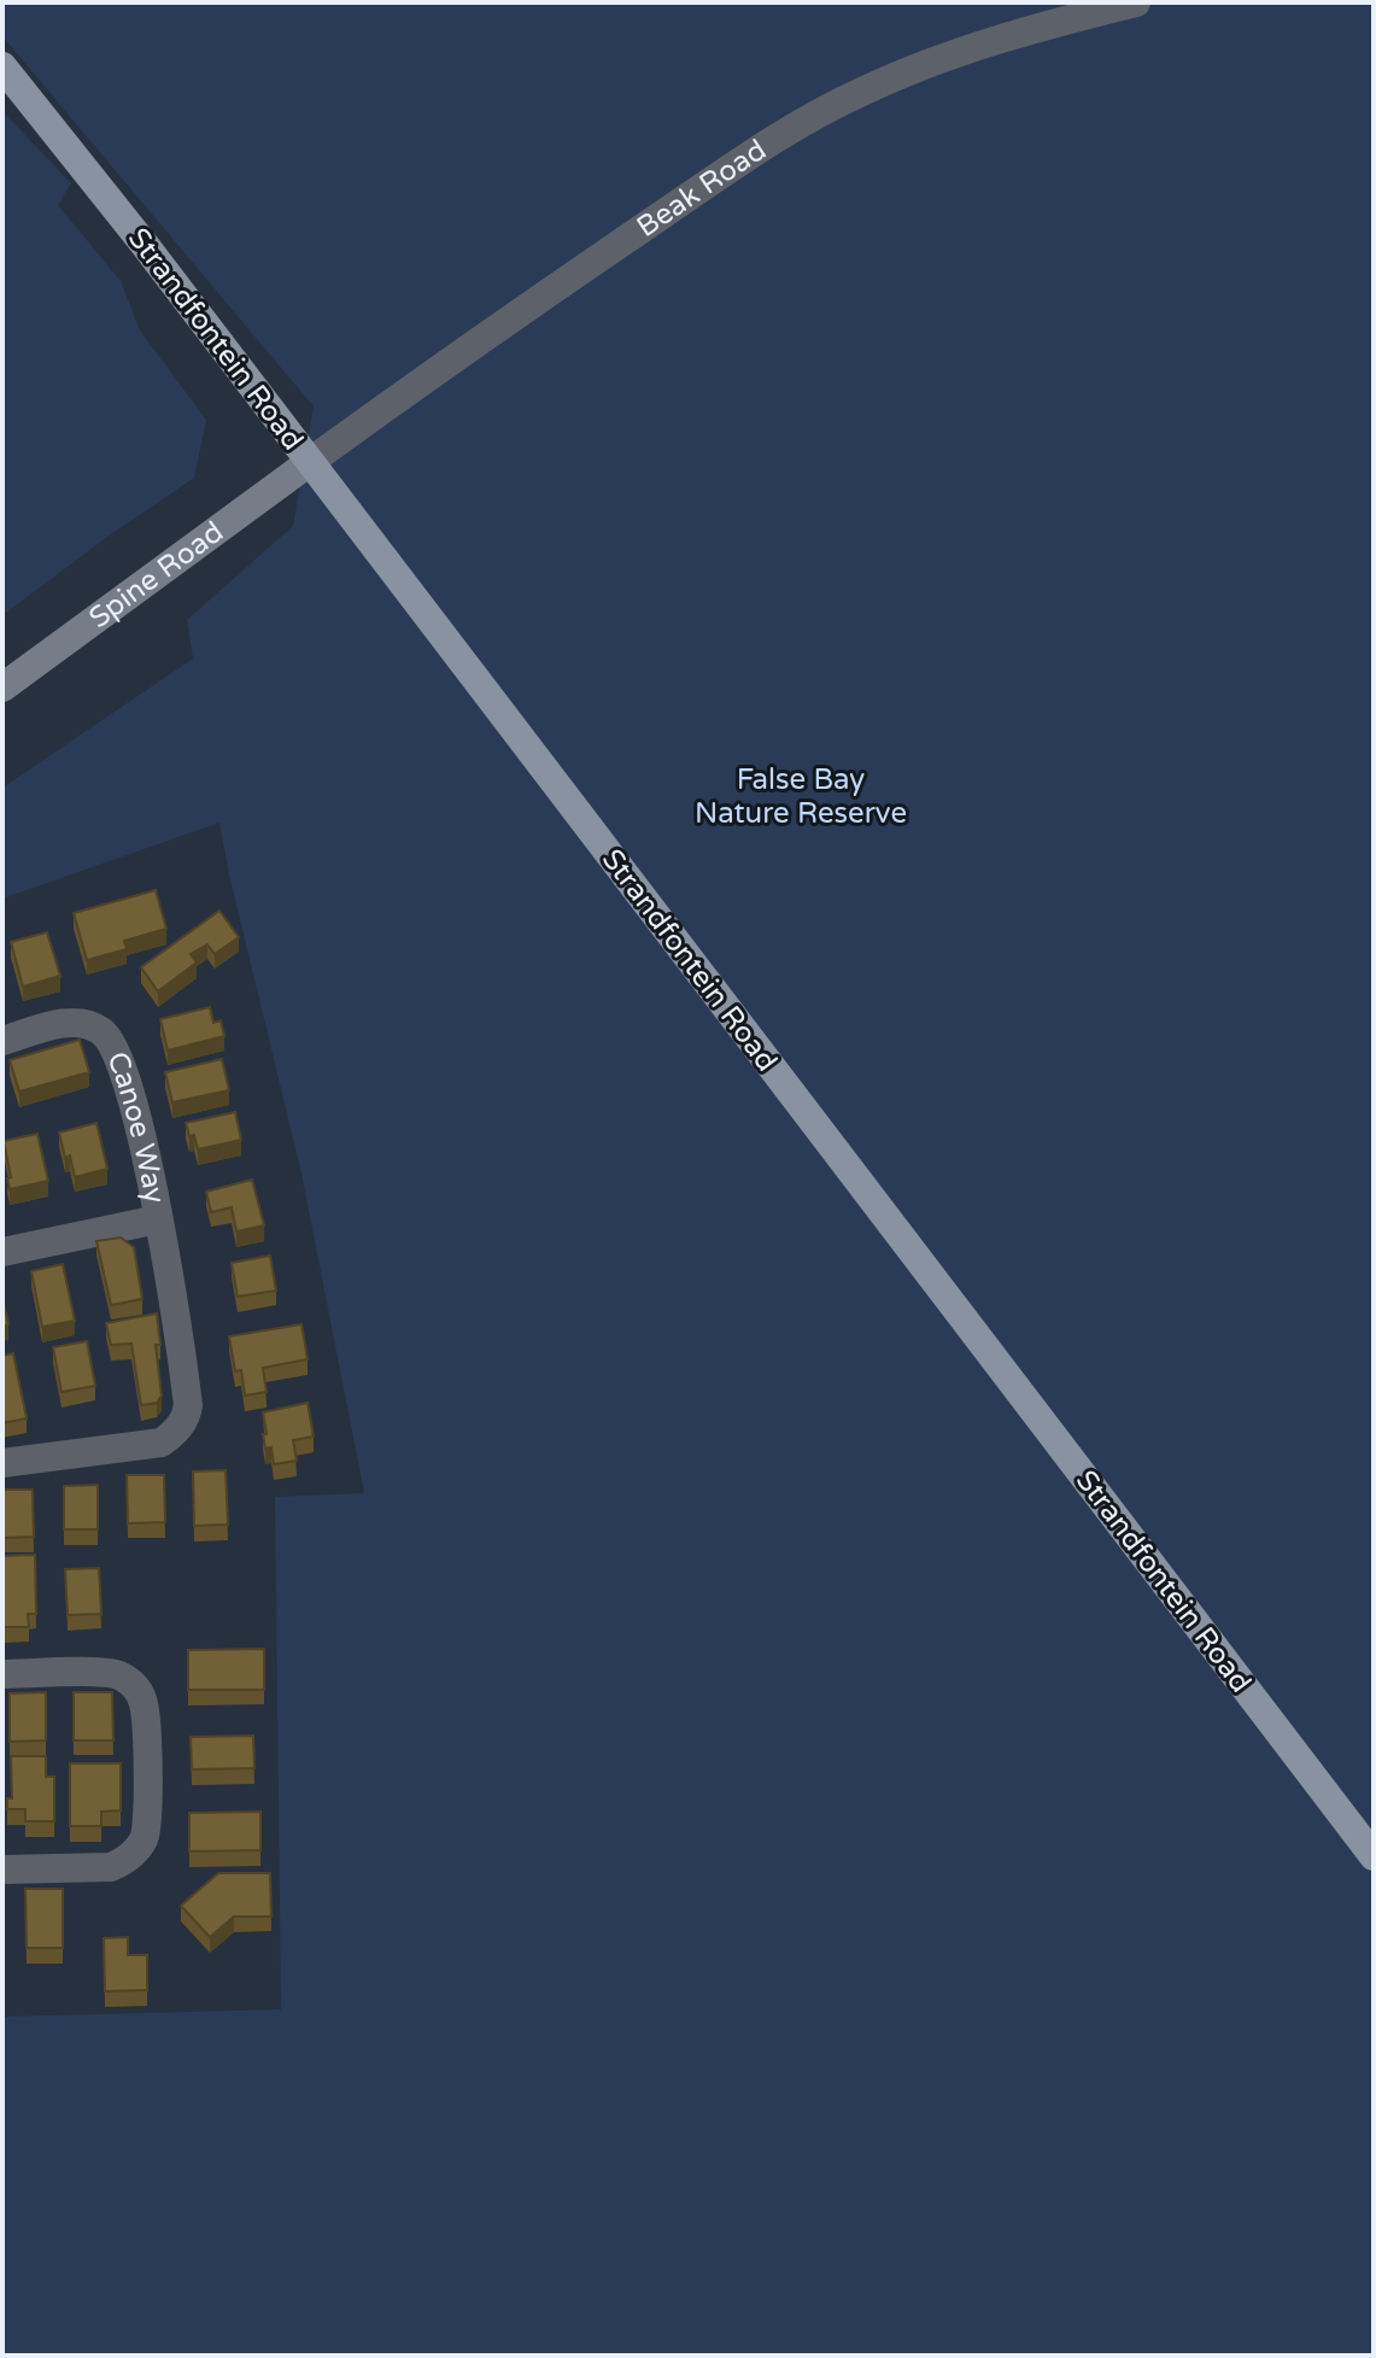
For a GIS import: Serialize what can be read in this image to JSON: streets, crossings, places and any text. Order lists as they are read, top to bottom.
{
  "streets": {
    "main road": ["Strandfontein Road", "Spine Road"],
    "street": ["Beak Road", "Canoe Way"]
  },
  "crossings": [
    ["Beak Road", "Strandfontein Road"],
    ["Beak Road", "Spine Road"],
    ["Strandfontein Road", "Spine Road"]
  ],
  "parks": ["False Bay Nature Reserve"]
}
